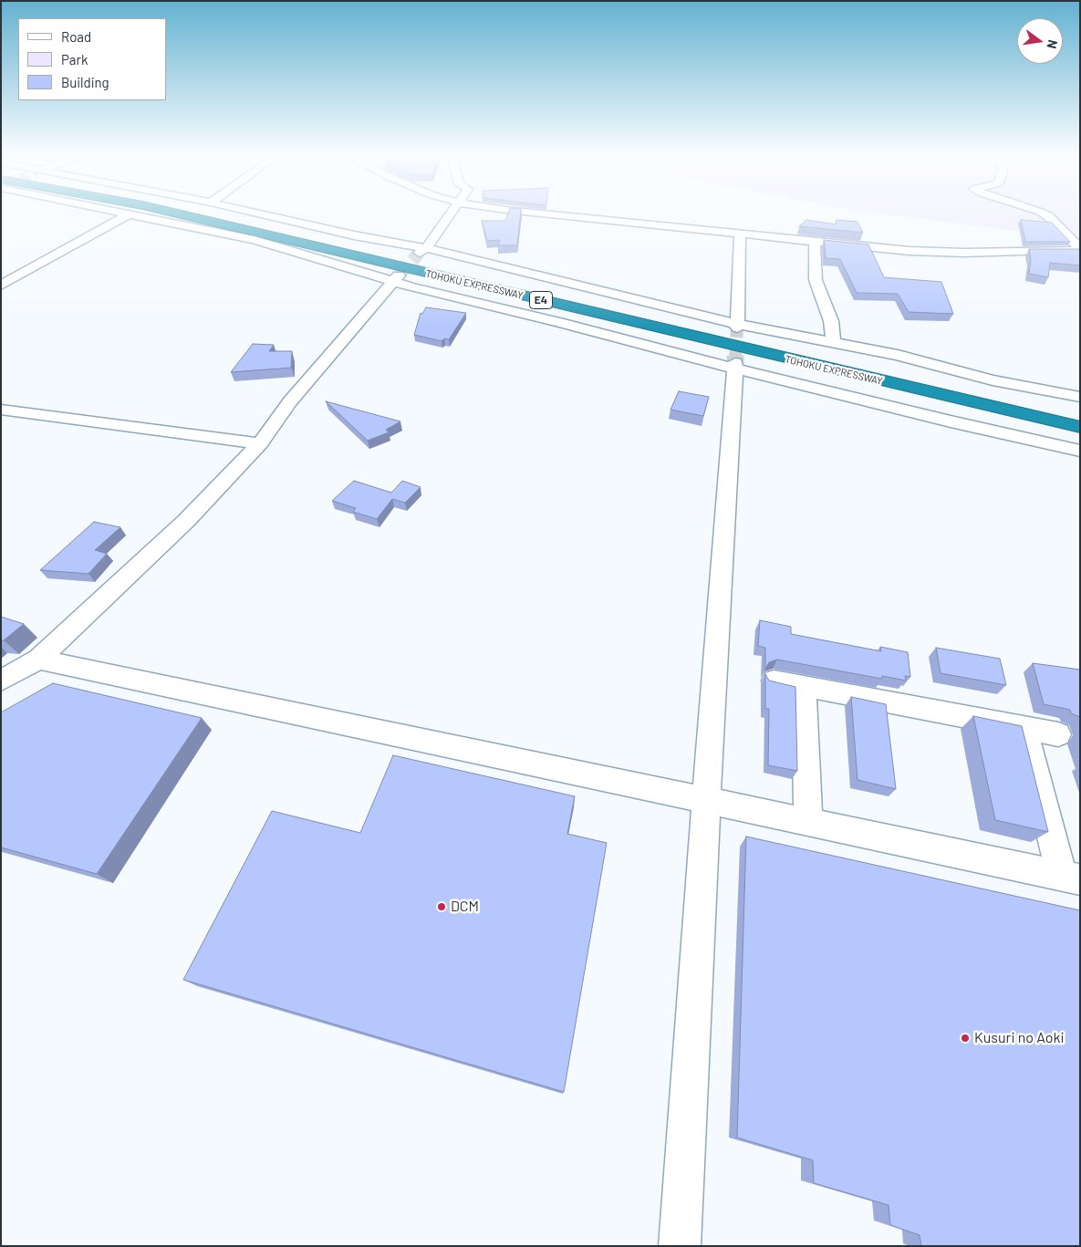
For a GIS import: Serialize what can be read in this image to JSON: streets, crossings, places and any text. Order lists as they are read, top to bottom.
{
  "streets": {
    "highway": ["TOHOKU EXPRESSWAY", "E4"]
  },
  "places": ["DCM", "Kusuri no Aoki"],
  "legend": ["Road", "Park", "Building"],
  "north": "right"
}
